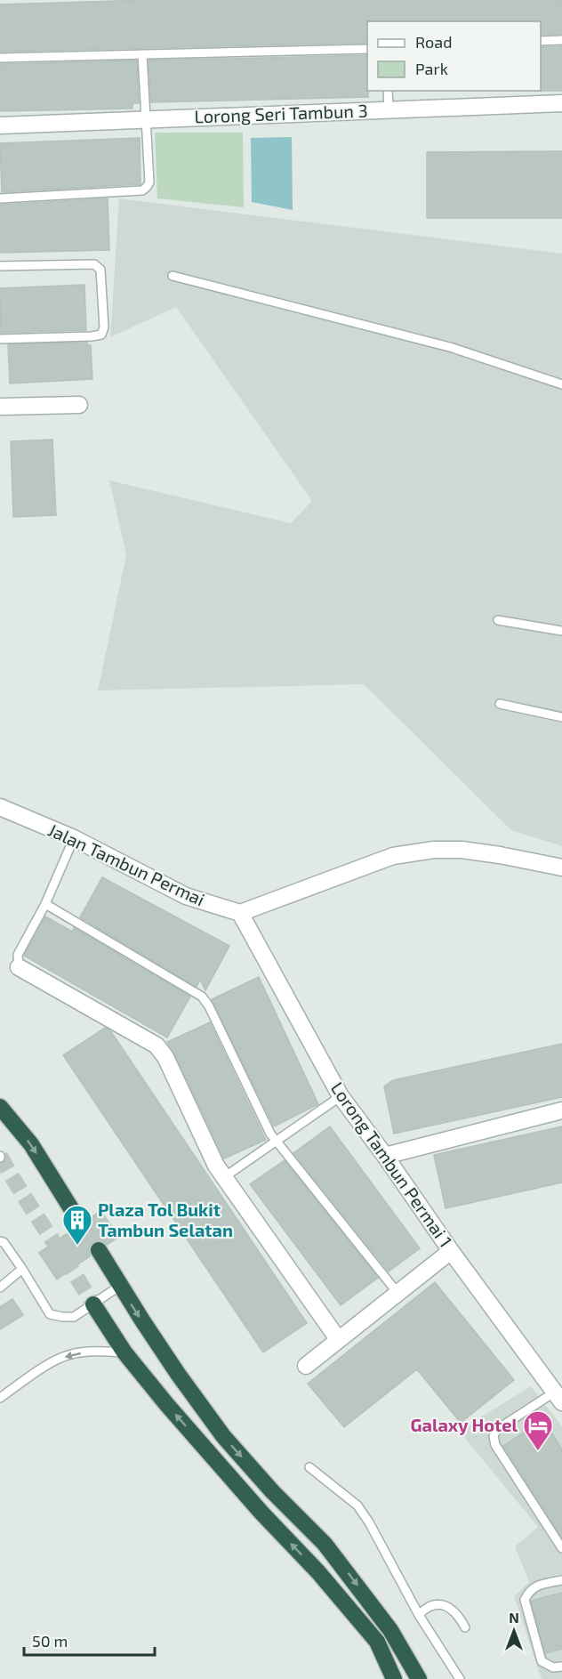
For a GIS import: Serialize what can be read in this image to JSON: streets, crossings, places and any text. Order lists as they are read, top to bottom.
{
  "streets": {
    "street": ["Lorong Seri Tambun 3", "Jalan Tambun Permai", "Lorong Tambun Permai 1"]
  },
  "crossings": [
    ["Jalan Tambun Permai", "Lorong Tambun Permai 1"]
  ],
  "places": {
    "building": ["Plaza Tol Bukit Tambun Selatan"],
    "hotel": ["Galaxy Hotel"]
  },
  "legend": ["Road", "Park"],
  "scale_bar": "50 m",
  "north": "top"
}
